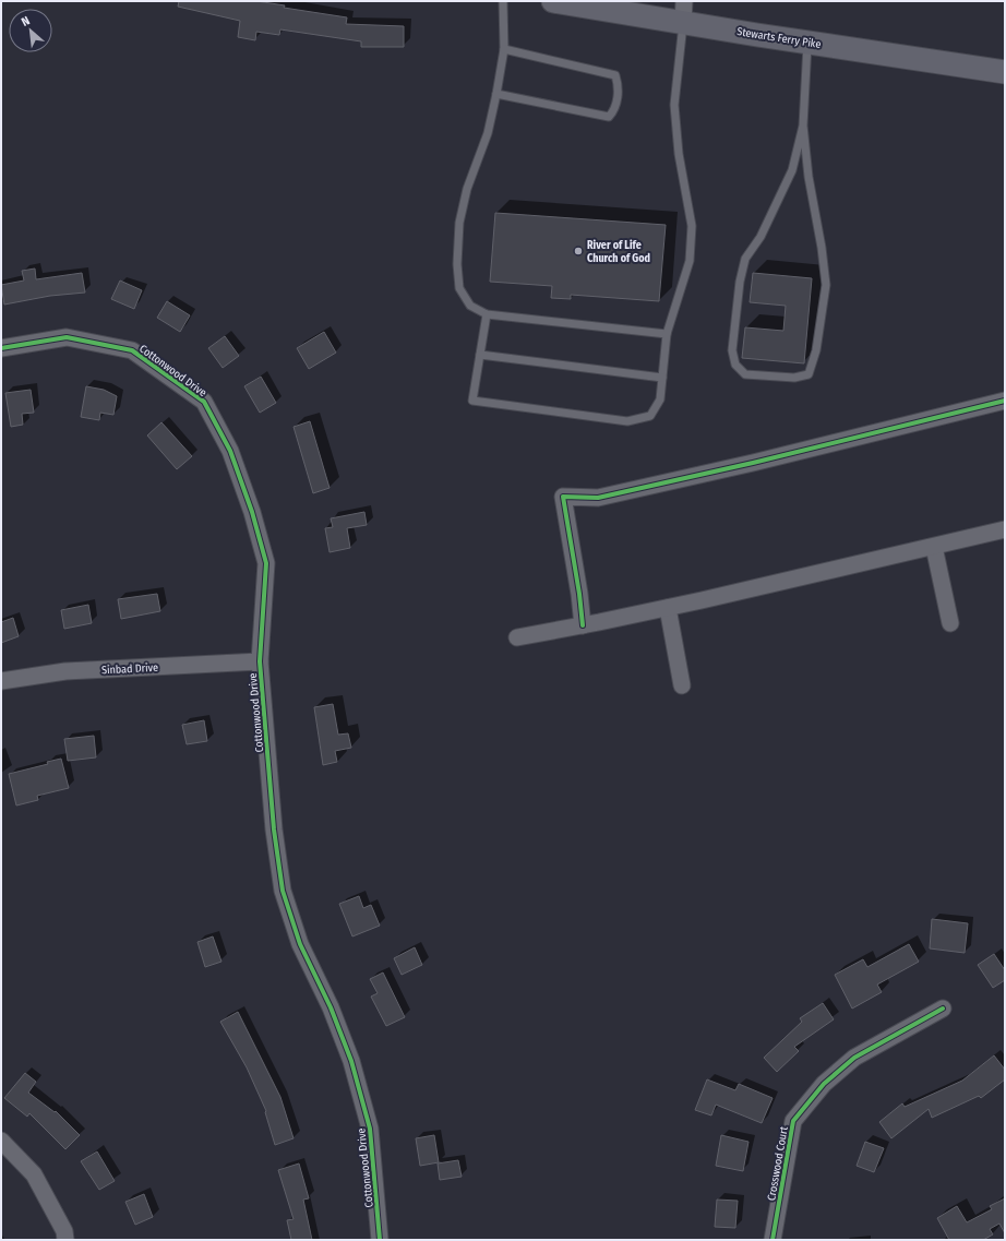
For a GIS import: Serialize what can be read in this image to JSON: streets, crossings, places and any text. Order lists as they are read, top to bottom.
{
  "streets": {
    "main road": ["Stewarts Ferry Pike"],
    "street": ["Cottonwood Drive", "Sinbad Drive", "Crosswood Court"]
  },
  "crossings": [
    ["Cottonwood Drive", "Sinbad Drive"]
  ],
  "places": ["River of Life Church of God"],
  "north": "top left"
}
